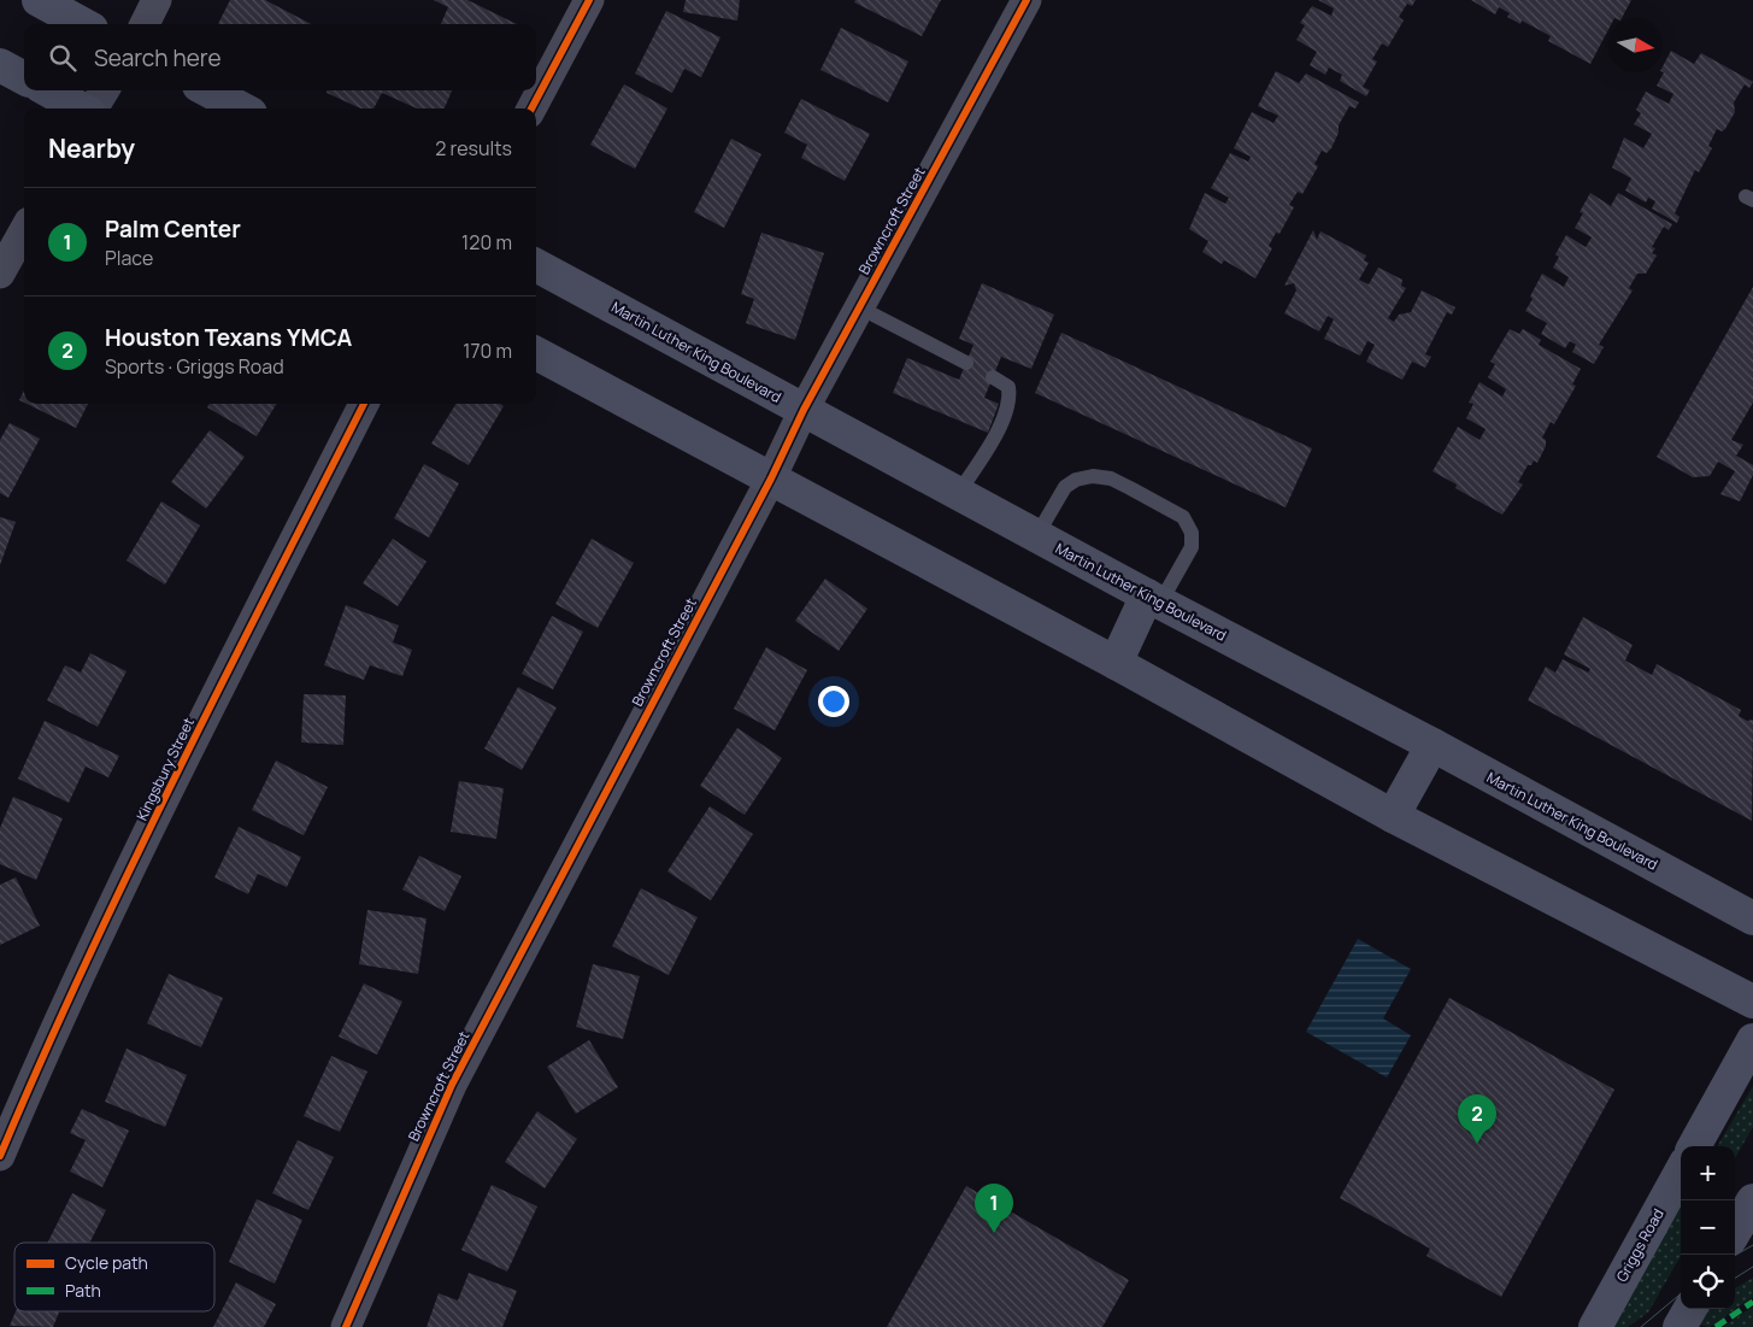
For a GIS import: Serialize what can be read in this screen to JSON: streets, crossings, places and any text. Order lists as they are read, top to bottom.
{
  "streets": {
    "main road": ["Martin Luther King Boulevard", "Griggs Road"],
    "street": ["Browncroft Street", "Kingsbury Street"]
  },
  "crossings": [
    ["Browncroft Street", "Martin Luther King Boulevard"]
  ],
  "legend": ["Cycle path", "Path"],
  "north": "right",
  "page": {
    "search": "Search here",
    "heading": ["Nearby", "2 results"],
    "list": [
      {
        "mark": "1",
        "name": "Palm Center",
        "note": "Place",
        "value": "120 m"
      },
      {
        "mark": "2",
        "name": "Houston Texans YMCA",
        "note": "Sports · Griggs Road",
        "value": "170 m"
      }
    ],
    "pins": ["2", "1"],
    "map_buttons": ["+", "−"]
  }
}
